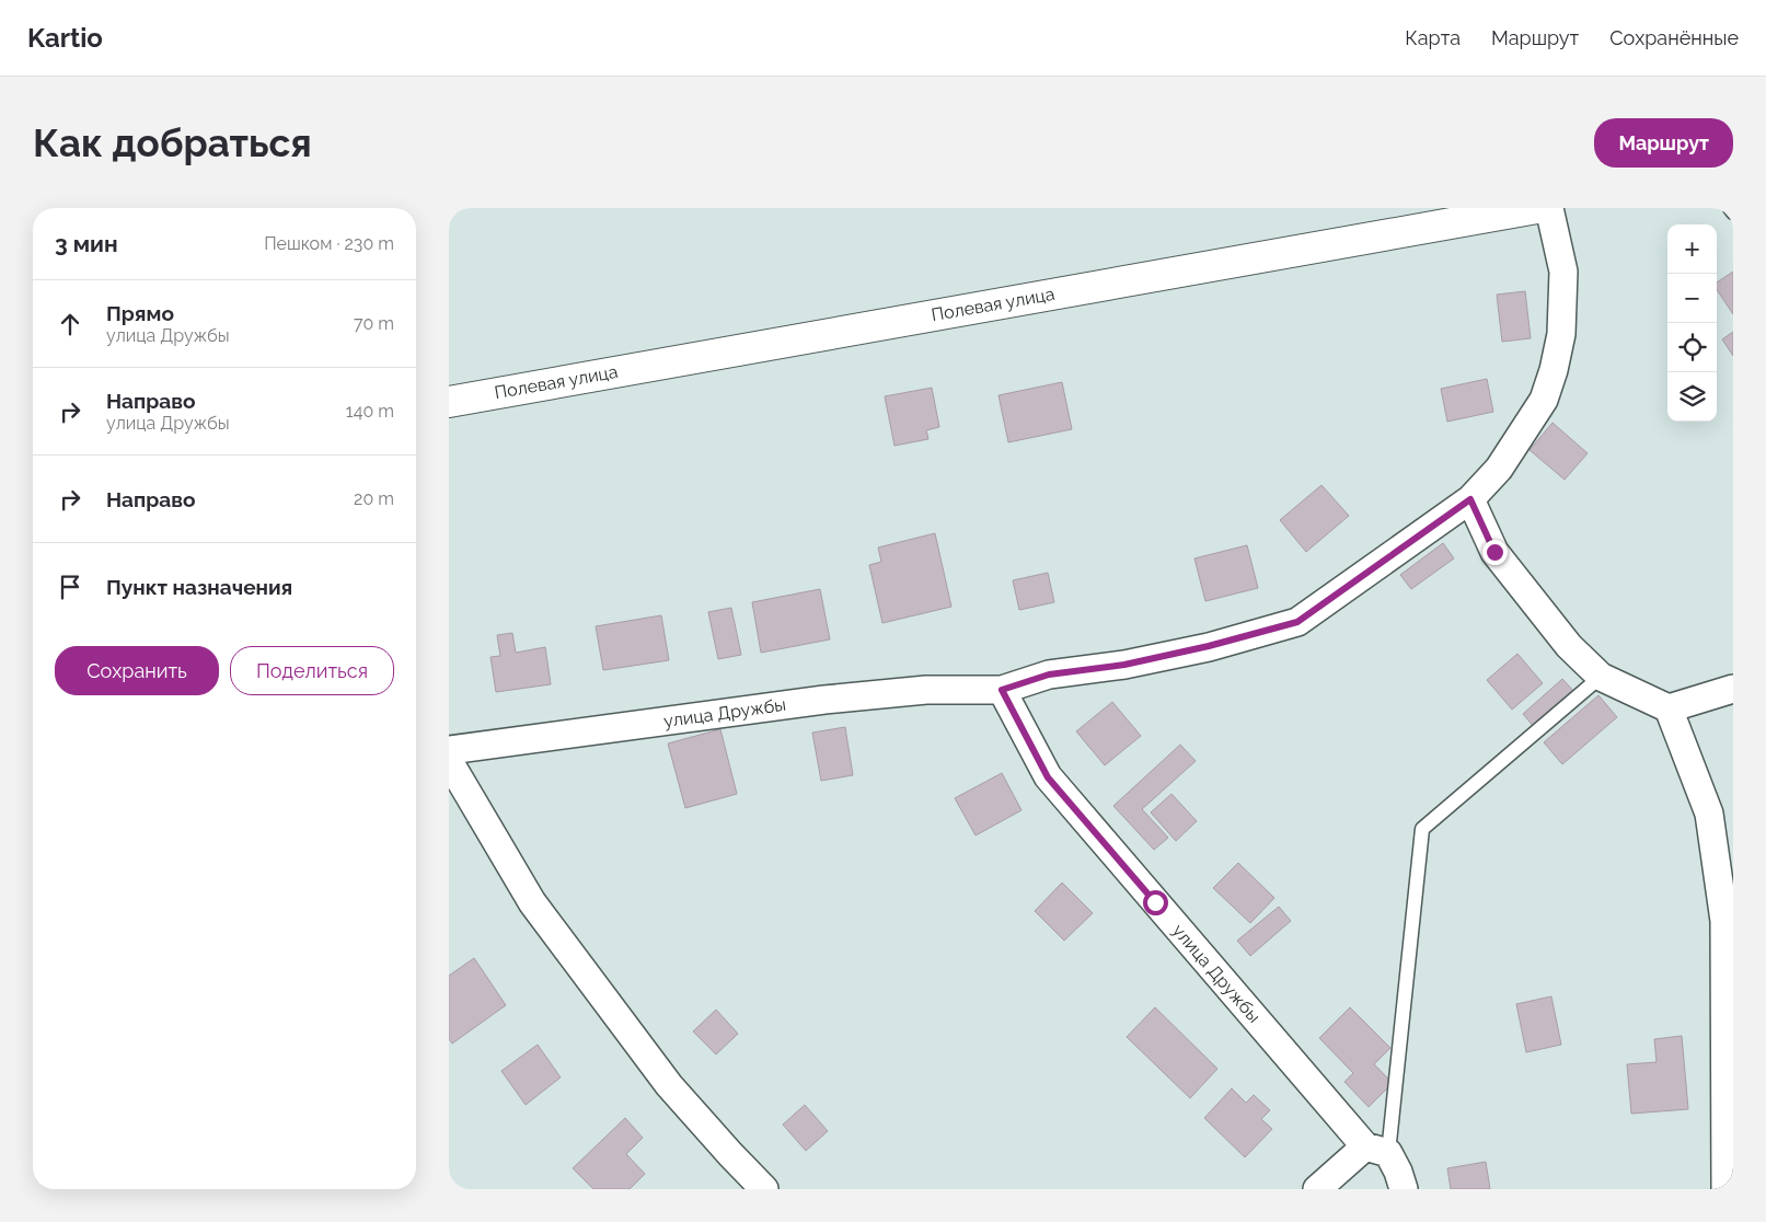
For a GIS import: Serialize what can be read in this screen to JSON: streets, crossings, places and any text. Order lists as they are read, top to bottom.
{
  "streets": {
    "street": ["Полевая улица", "улица Дружбы"]
  },
  "page": {
    "header": "Kartio",
    "nav": ["Карта", "Маршрут", "Сохранённые"],
    "buttons": [
      "Маршрут",
      ["Сохранить", "Поделиться"]
    ],
    "title": "Как добраться",
    "heading": ["3 мин", "Пешком · 230 m"],
    "map_buttons": ["+", "−"],
    "list": [
      ["Прямо", "улица Дружбы", "70 m"],
      ["Направо", "улица Дружбы", "140 m"],
      ["Направо", "20 m"],
      "Пункт назначения"
    ]
  }
}
